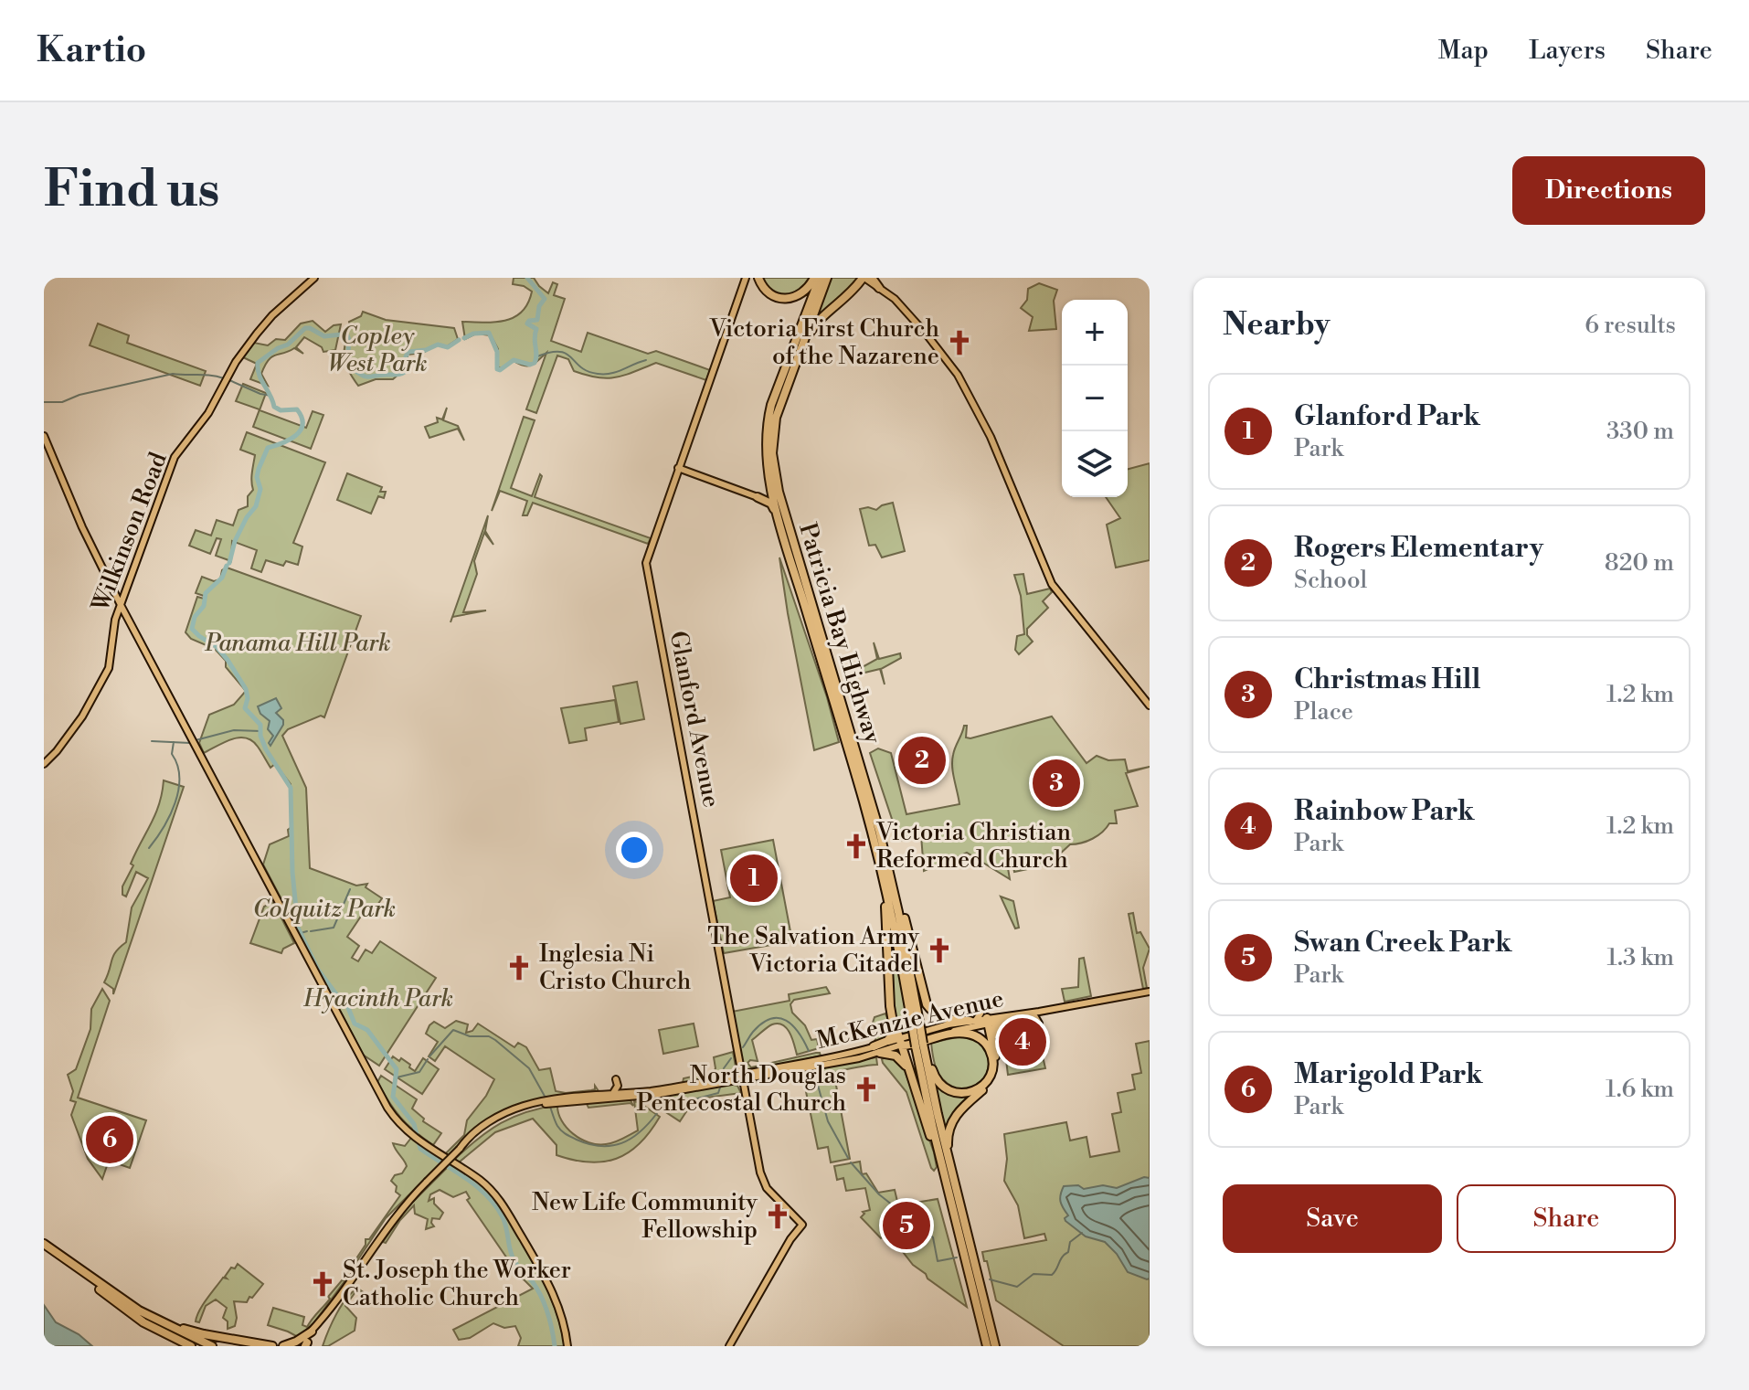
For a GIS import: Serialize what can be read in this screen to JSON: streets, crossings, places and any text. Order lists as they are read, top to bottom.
{
  "streets": {
    "highway": ["Patricia Bay Highway"],
    "main road": ["Wilkinson Road", "Glanford Avenue", "McKenzie Avenue"]
  },
  "crossings": [
    ["Glanford Avenue", "McKenzie Avenue"]
  ],
  "parks": [
    "Copley West Park",
    "Panama Hill Park",
    "Colquitz Park",
    "Hyacinth Park"
  ],
  "places": {
    "church": [
      "Victoria First Church of the Nazarene",
      "Victoria Christian Reformed Church",
      "The Salvation Army Victoria Citadel",
      "Inglesia Ni Cristo Church",
      "North Douglas Pentecostal Church",
      "New Life Community Fellowship",
      "St. Joseph the Worker Catholic Church"
    ]
  },
  "page": {
    "header": "Kartio",
    "nav": ["Map", "Layers", "Share"],
    "buttons": [
      "Directions",
      ["Save", "Share"]
    ],
    "title": "Find us",
    "heading": ["Nearby", "6 results"],
    "map_buttons": ["+", "−"],
    "list": [
      {
        "mark": "1",
        "name": "Glanford Park",
        "note": "Park",
        "value": "330 m"
      },
      {
        "mark": "2",
        "name": "Rogers Elementary",
        "note": "School",
        "value": "820 m"
      },
      {
        "mark": "3",
        "name": "Christmas Hill",
        "note": "Place",
        "value": "1.2 km"
      },
      {
        "mark": "4",
        "name": "Rainbow Park",
        "note": "Park",
        "value": "1.2 km"
      },
      {
        "mark": "5",
        "name": "Swan Creek Park",
        "note": "Park",
        "value": "1.3 km"
      },
      {
        "mark": "6",
        "name": "Marigold Park",
        "note": "Park",
        "value": "1.6 km"
      }
    ],
    "pins": [
      "2",
      "3",
      "1",
      "4",
      "6",
      "5"
    ]
  }
}
